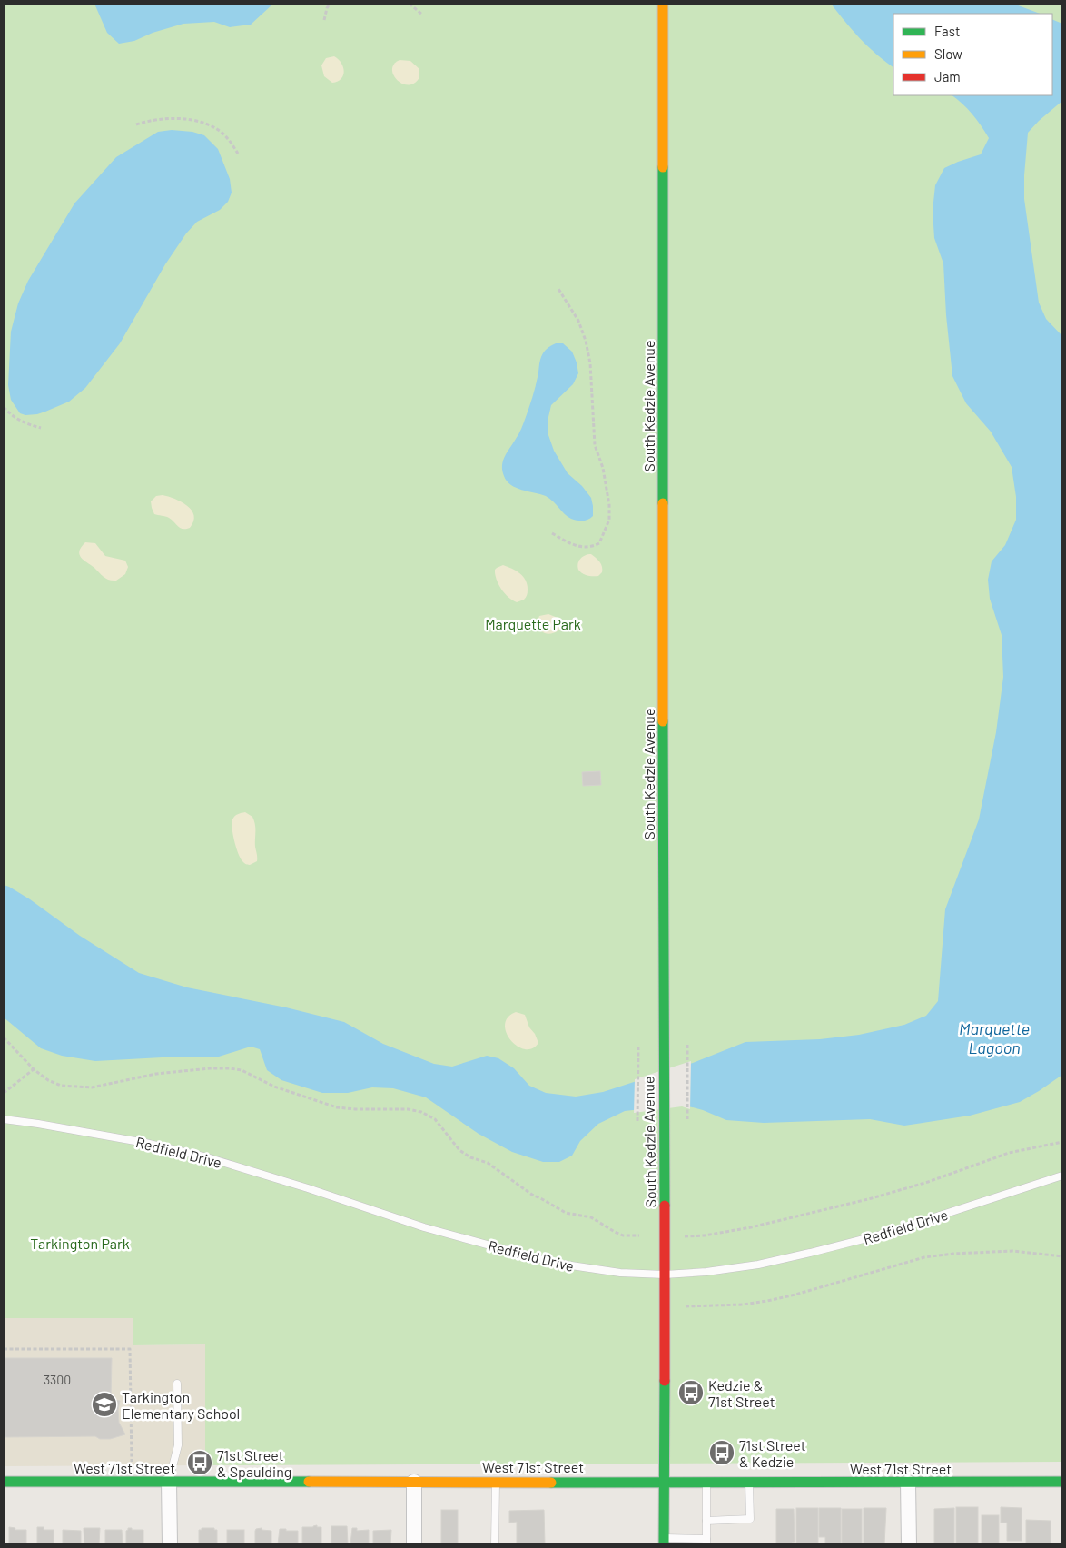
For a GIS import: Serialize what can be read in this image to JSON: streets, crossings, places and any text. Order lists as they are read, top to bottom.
{
  "streets": {
    "main road": ["South Kedzie Avenue", "West 71st Street"],
    "lane": ["Redfield Drive"]
  },
  "crossings": [
    ["South Kedzie Avenue", "Redfield Drive"],
    ["South Kedzie Avenue", "West 71st Street"]
  ],
  "water": ["Marquette Lagoon"],
  "parks": ["Marquette Park", "Tarkington Park"],
  "places": {
    "bus stop": ["Kedzie & 71st Street", "71st Street & Kedzie", "71st Street & Spaulding"],
    "school or university": ["Tarkington Elementary School"]
  },
  "house_numbers": ["3300"],
  "legend": ["Fast", "Slow", "Jam"]
}
